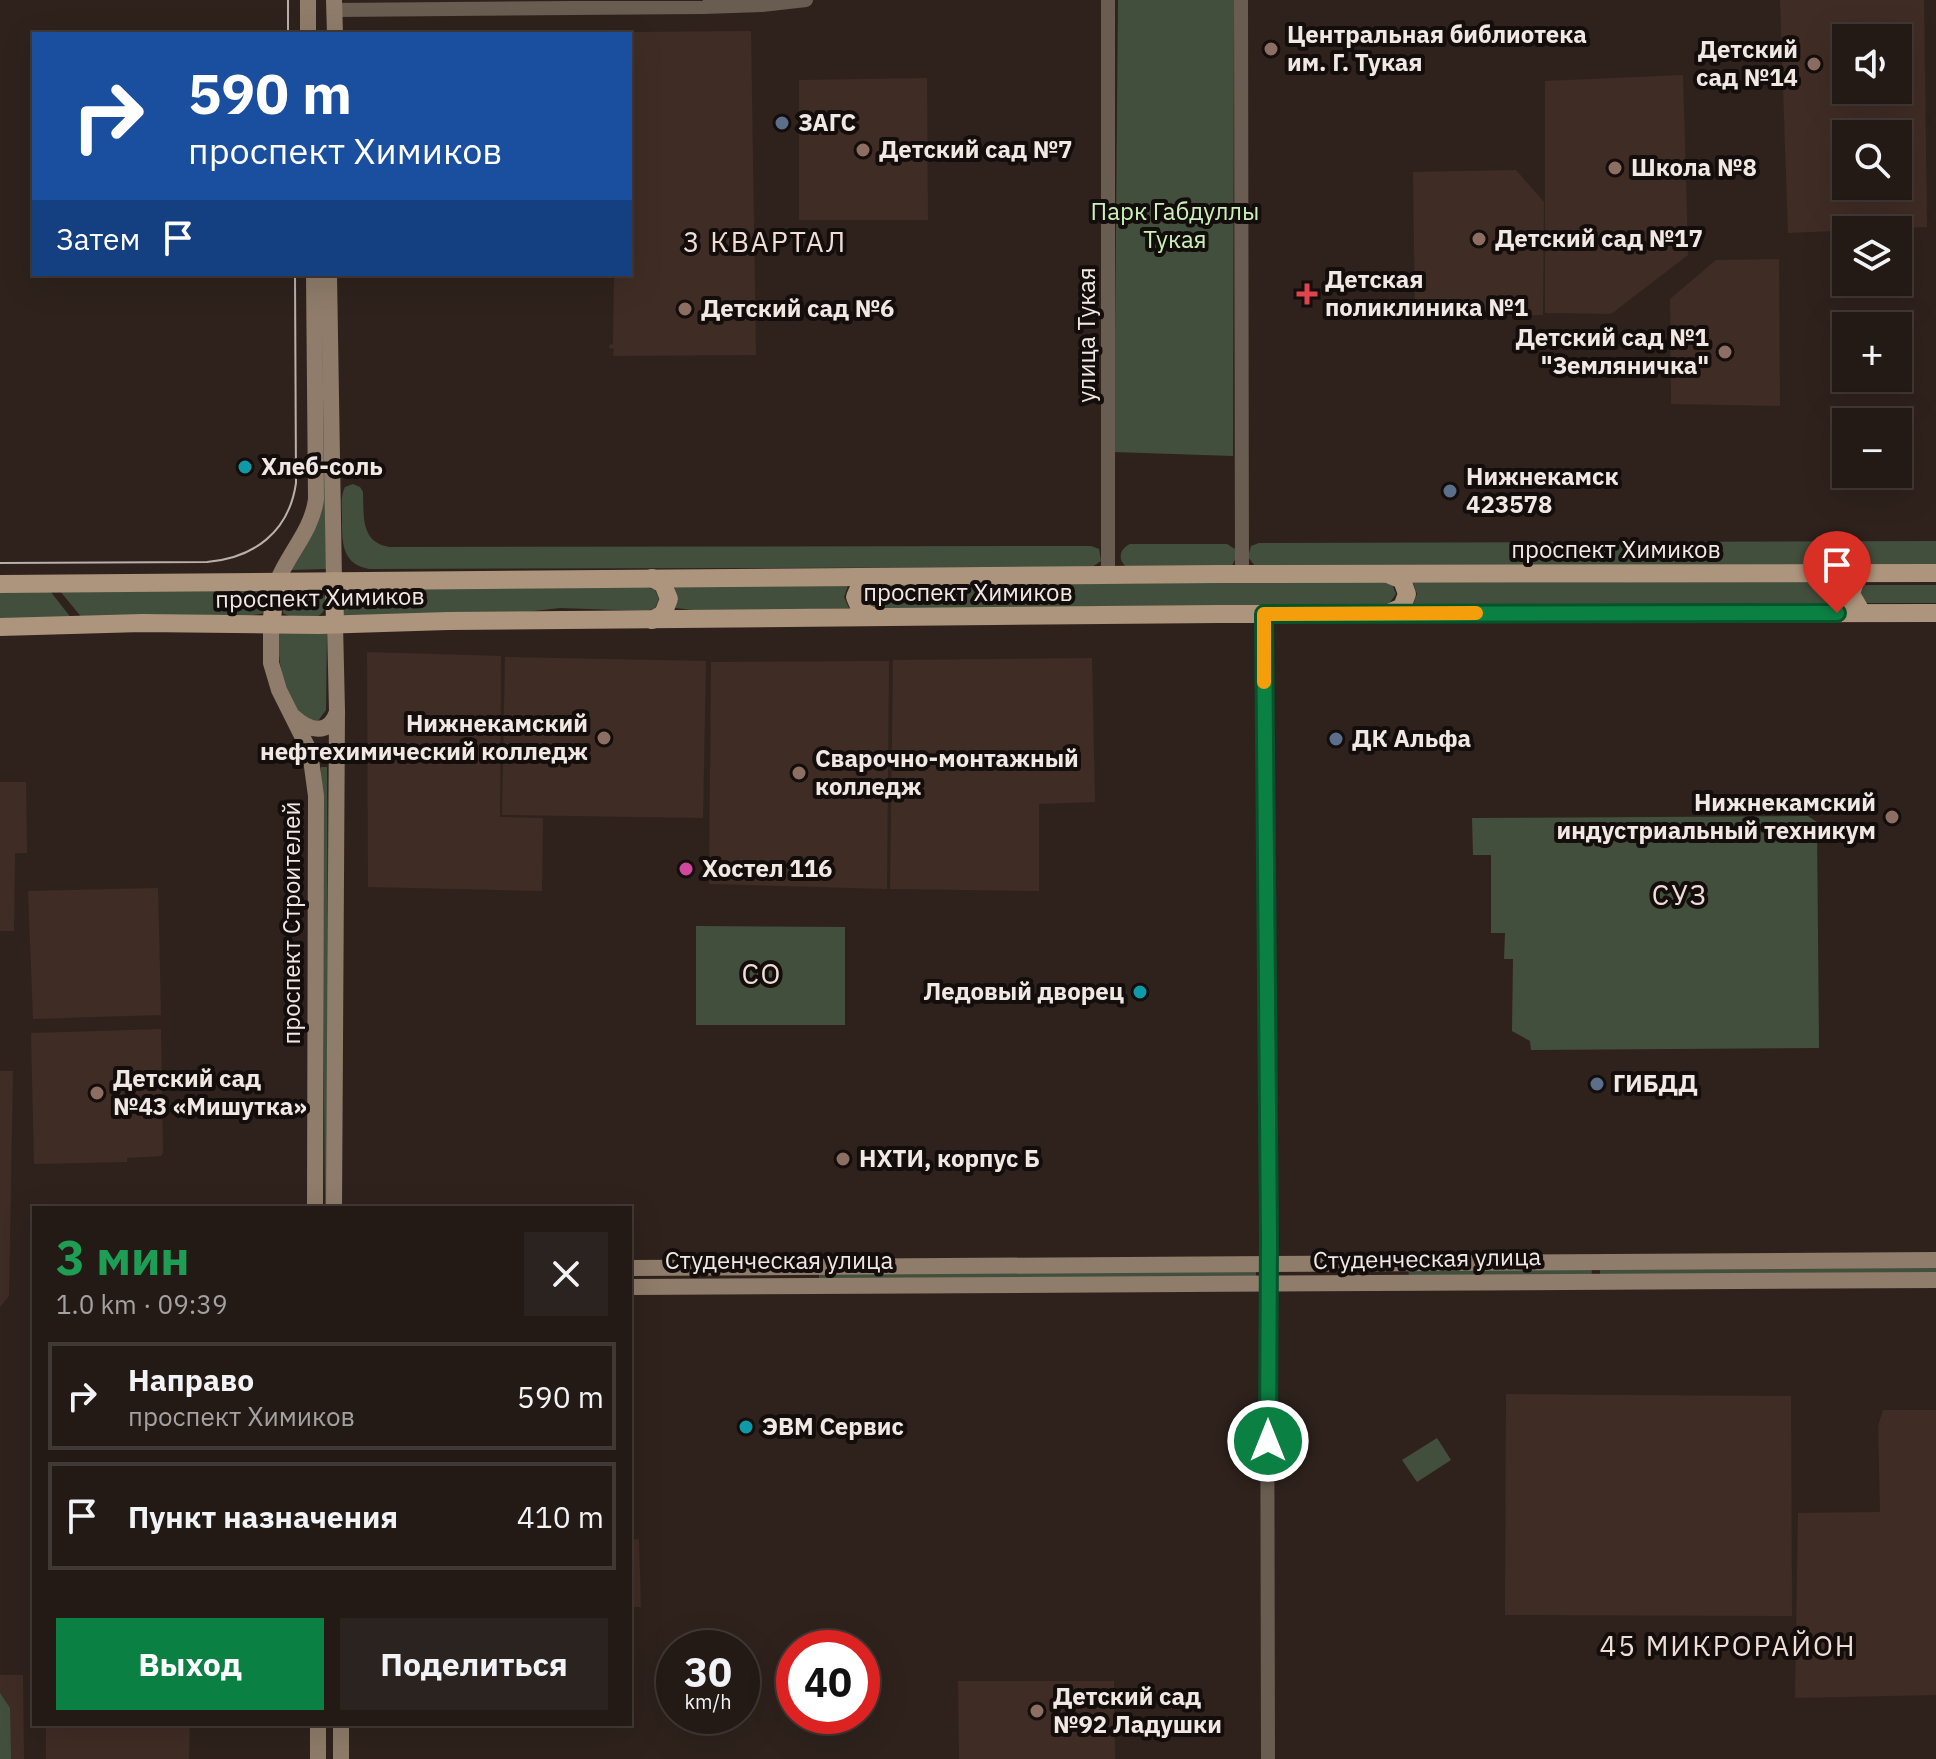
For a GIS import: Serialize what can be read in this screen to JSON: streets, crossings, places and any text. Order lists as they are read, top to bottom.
{
  "streets": {
    "main road": ["проспект Химиков", "проспект Строителей", "Студенческая улица"],
    "street": ["улица Тукая"]
  },
  "crossings": [
    ["улица Тукая", "проспект Химиков"],
    ["проспект Химиков", "проспект Строителей"]
  ],
  "districts": [
    "3 КВАРТАЛ",
    "СУЗ",
    "СО",
    "45 МИКРОРАЙОН"
  ],
  "parks": ["Парк Габдуллы Тукая"],
  "places": {
    "other": [
      "Центральная библиотека им. Г. Тукая",
      "Детский сад №14",
      "ЗАГС",
      "Детский сад №7",
      "Школа №8",
      "Детский сад №17",
      "Детский сад №6",
      "Детский сад №1 \"Земляничка\"",
      "Хлеб-соль",
      "Нижнекамск 423578",
      "Нижнекамский нефтехимический колледж",
      "ДК Альфа",
      "Сварочно-монтажный колледж",
      "Нижнекамский индустриальный техникум",
      "Хостел 116",
      "Ледовый дворец",
      "ГИБДД",
      "Детский сад №43 «Мишутка»",
      "НХТИ, корпус Б",
      "ЭВМ Сервис",
      "Детский сад №92 Ладушки"
    ],
    "health": ["Детская поликлиника №1"]
  },
  "page": {
    "map_buttons": ["+", "−"],
    "turn": ["590 m", "проспект Химиков"],
    "then": "Затем",
    "heading": ["3 мин", "1.0 km · 09:39"],
    "list": [
      {
        "name": "Направо",
        "note": "проспект Химиков",
        "value": "590 m"
      },
      {
        "name": "Пункт назначения",
        "value": "410 m"
      }
    ],
    "buttons": ["Выход", "Поделиться"],
    "speed": "30 km/h",
    "limit": "40"
  }
}
